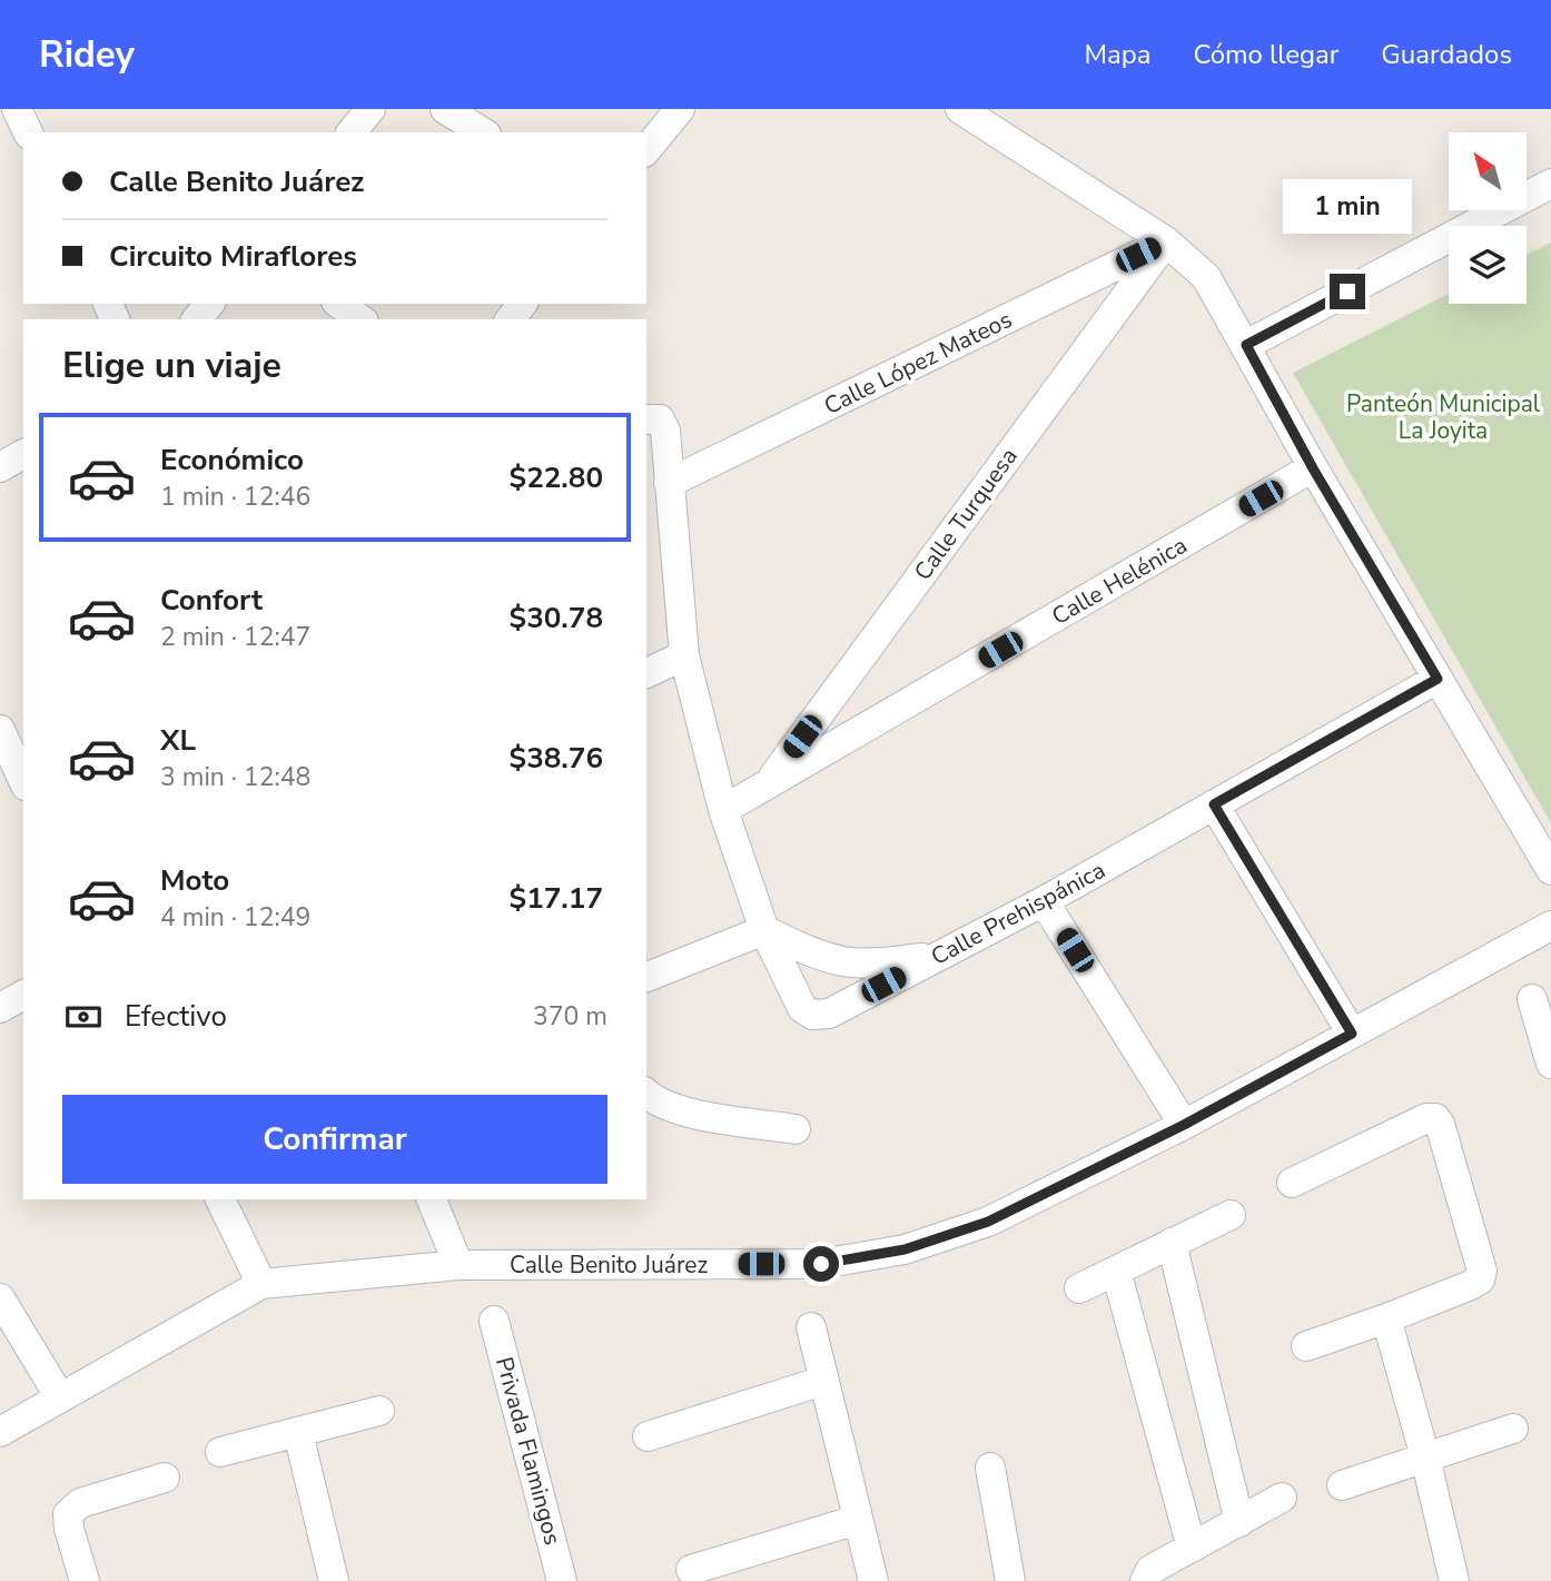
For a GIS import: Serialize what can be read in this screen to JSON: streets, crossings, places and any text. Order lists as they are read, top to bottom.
{
  "streets": {
    "street": [
      "Calle López Mateos",
      "Calle Turquesa",
      "Calle Helénica",
      "Calle Prehispánica",
      "Calle Benito Juárez",
      "Privada Flamingos"
    ]
  },
  "crossings": [
    ["Calle López Mateos", "Calle Turquesa"],
    ["Calle López Mateos", "Calle Prehispánica"],
    ["Calle Turquesa", "Calle Helénica"],
    ["Calle Helénica", "Calle Prehispánica"]
  ],
  "parks": ["Panteón Municipal La Joyita"],
  "north": "top left",
  "page": {
    "header": "Ridey",
    "nav": ["Mapa", "Cómo llegar", "Guardados"],
    "banner": ["Calle Benito Juárez", "Circuito Miraflores"],
    "bubble": "1 min",
    "heading": "Elige un viaje",
    "list": [
      {
        "name": "Económico",
        "note": "1 min · 12:46",
        "value": "$22.80"
      },
      {
        "name": "Confort",
        "note": "2 min · 12:47",
        "value": "$30.78"
      },
      {
        "name": "XL",
        "note": "3 min · 12:48",
        "value": "$38.76"
      },
      {
        "name": "Moto",
        "note": "4 min · 12:49",
        "value": "$17.17"
      }
    ],
    "pay": ["Efectivo", "370 m"],
    "buttons": "Confirmar"
  }
}
